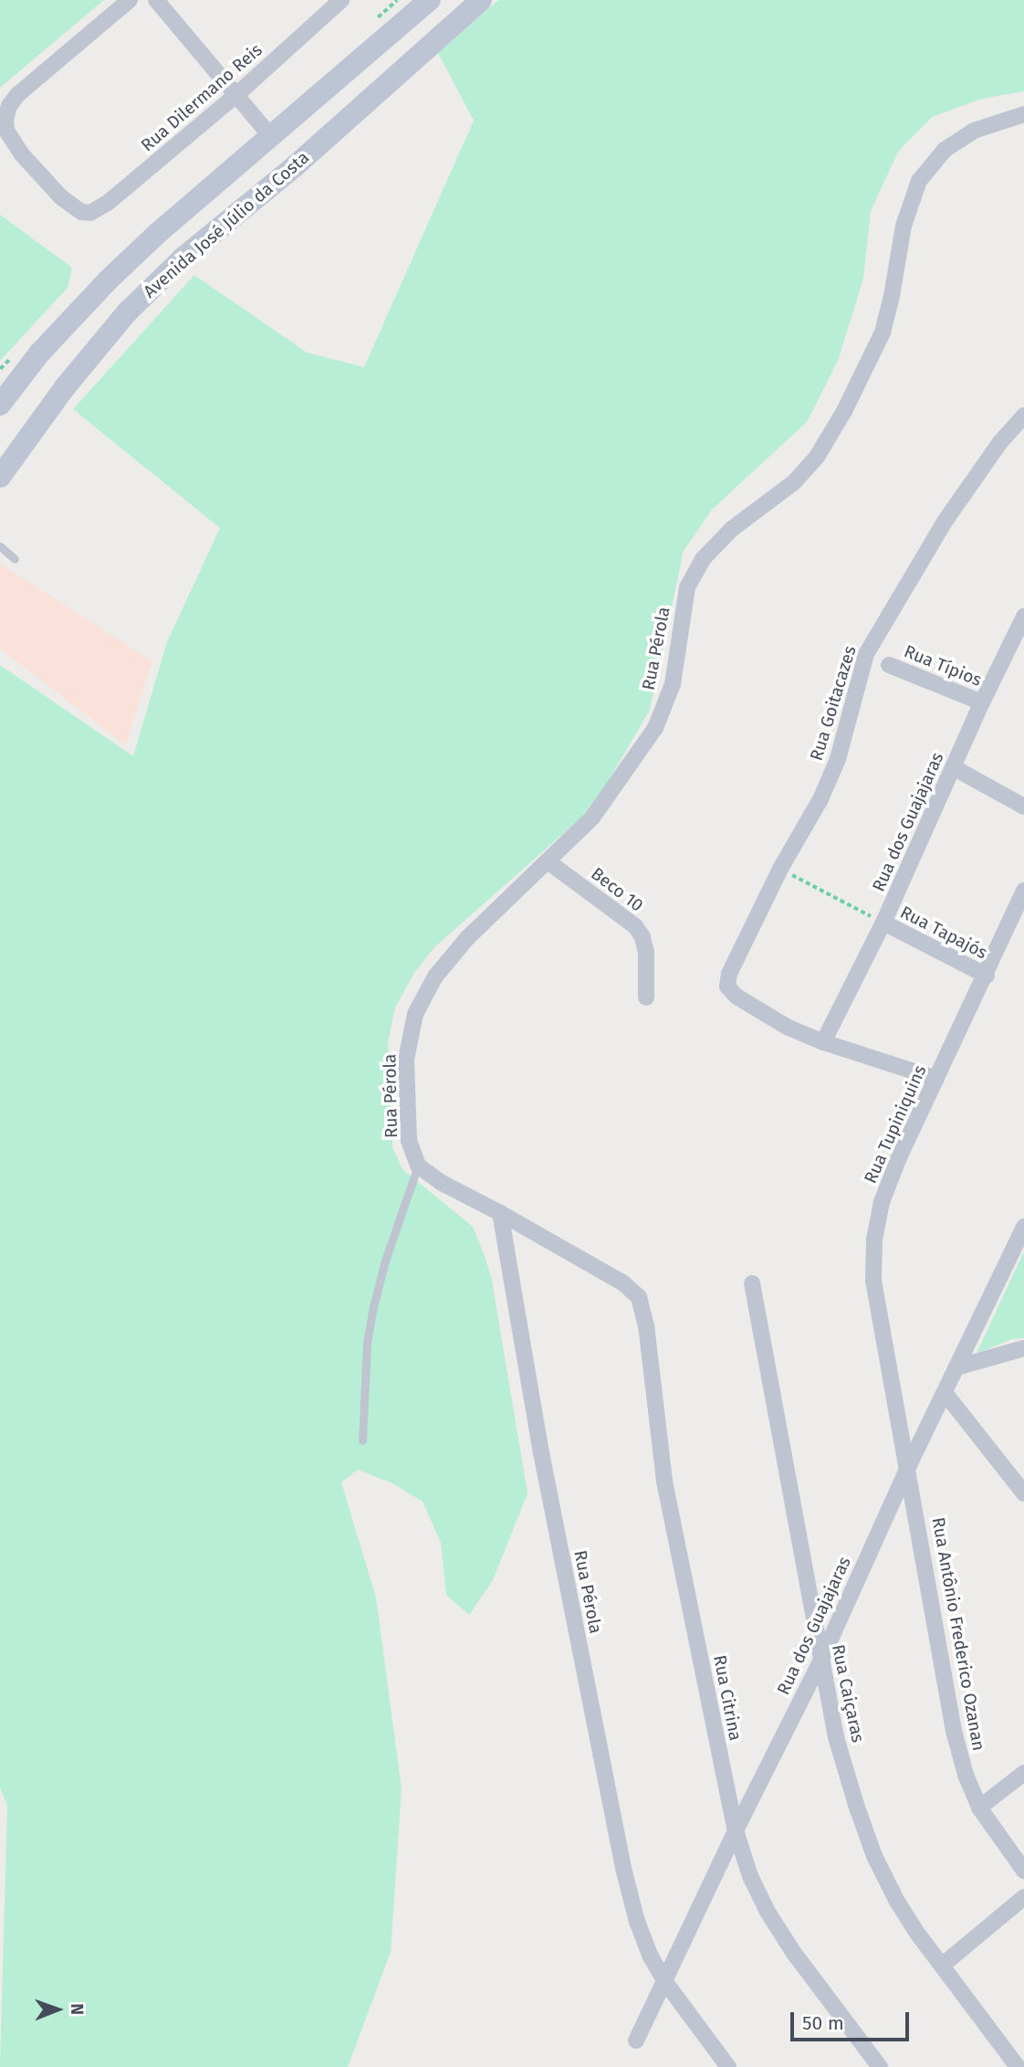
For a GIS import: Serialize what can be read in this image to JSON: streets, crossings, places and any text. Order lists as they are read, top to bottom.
{
  "streets": {
    "main road": ["Avenida José Júlio da Costa"],
    "street": [
      "Rua Dilermano Reis",
      "Rua Pérola",
      "Rua Típios",
      "Rua Goitacazes",
      "Rua dos Guajajaras",
      "Beco 10",
      "Rua Tapajós",
      "Rua Tupiniquins",
      "Rua Antônio Frederico Ozanan",
      "Rua Caiçaras",
      "Rua Citrina"
    ]
  },
  "crossings": [
    ["Rua Pérola", "Rua dos Guajajaras"],
    ["Rua Pérola", "Beco 10"],
    ["Rua Pérola", "Rua Citrina"],
    ["Rua Típios", "Rua dos Guajajaras"],
    ["Rua Goitacazes", "Rua dos Guajajaras"],
    ["Rua dos Guajajaras", "Rua Tapajós"],
    ["Rua dos Guajajaras", "Rua Tupiniquins"],
    ["Rua dos Guajajaras", "Rua Antônio Frederico Ozanan"],
    ["Rua dos Guajajaras", "Rua Caiçaras"],
    ["Rua dos Guajajaras", "Rua Citrina"],
    ["Rua Tapajós", "Rua Tupiniquins"],
    ["Rua Tupiniquins", "Rua Antônio Frederico Ozanan"]
  ],
  "scale_bar": "50 m",
  "north": "right"
}
